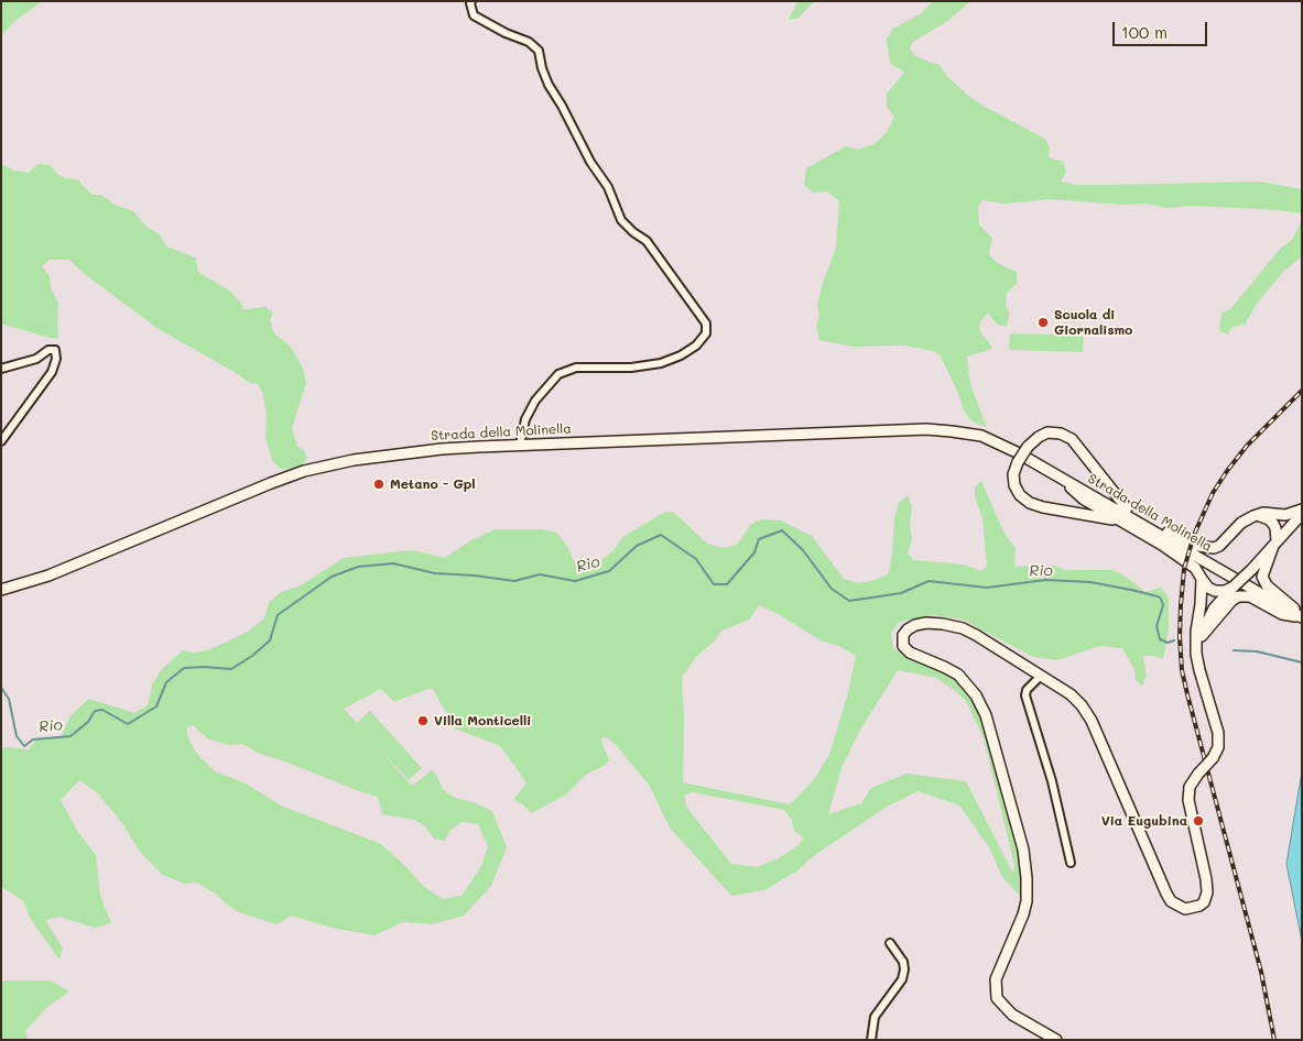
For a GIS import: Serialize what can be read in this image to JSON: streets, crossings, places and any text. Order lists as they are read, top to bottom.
{
  "streets": {
    "street": ["Strada della Molinella"]
  },
  "water": ["Rio"],
  "places": [
    "Scuola di Giornalismo",
    "Metano - Gpl",
    "Villa Monticelli",
    "Via Eugubina"
  ],
  "scale_bar": "100 m"
}
